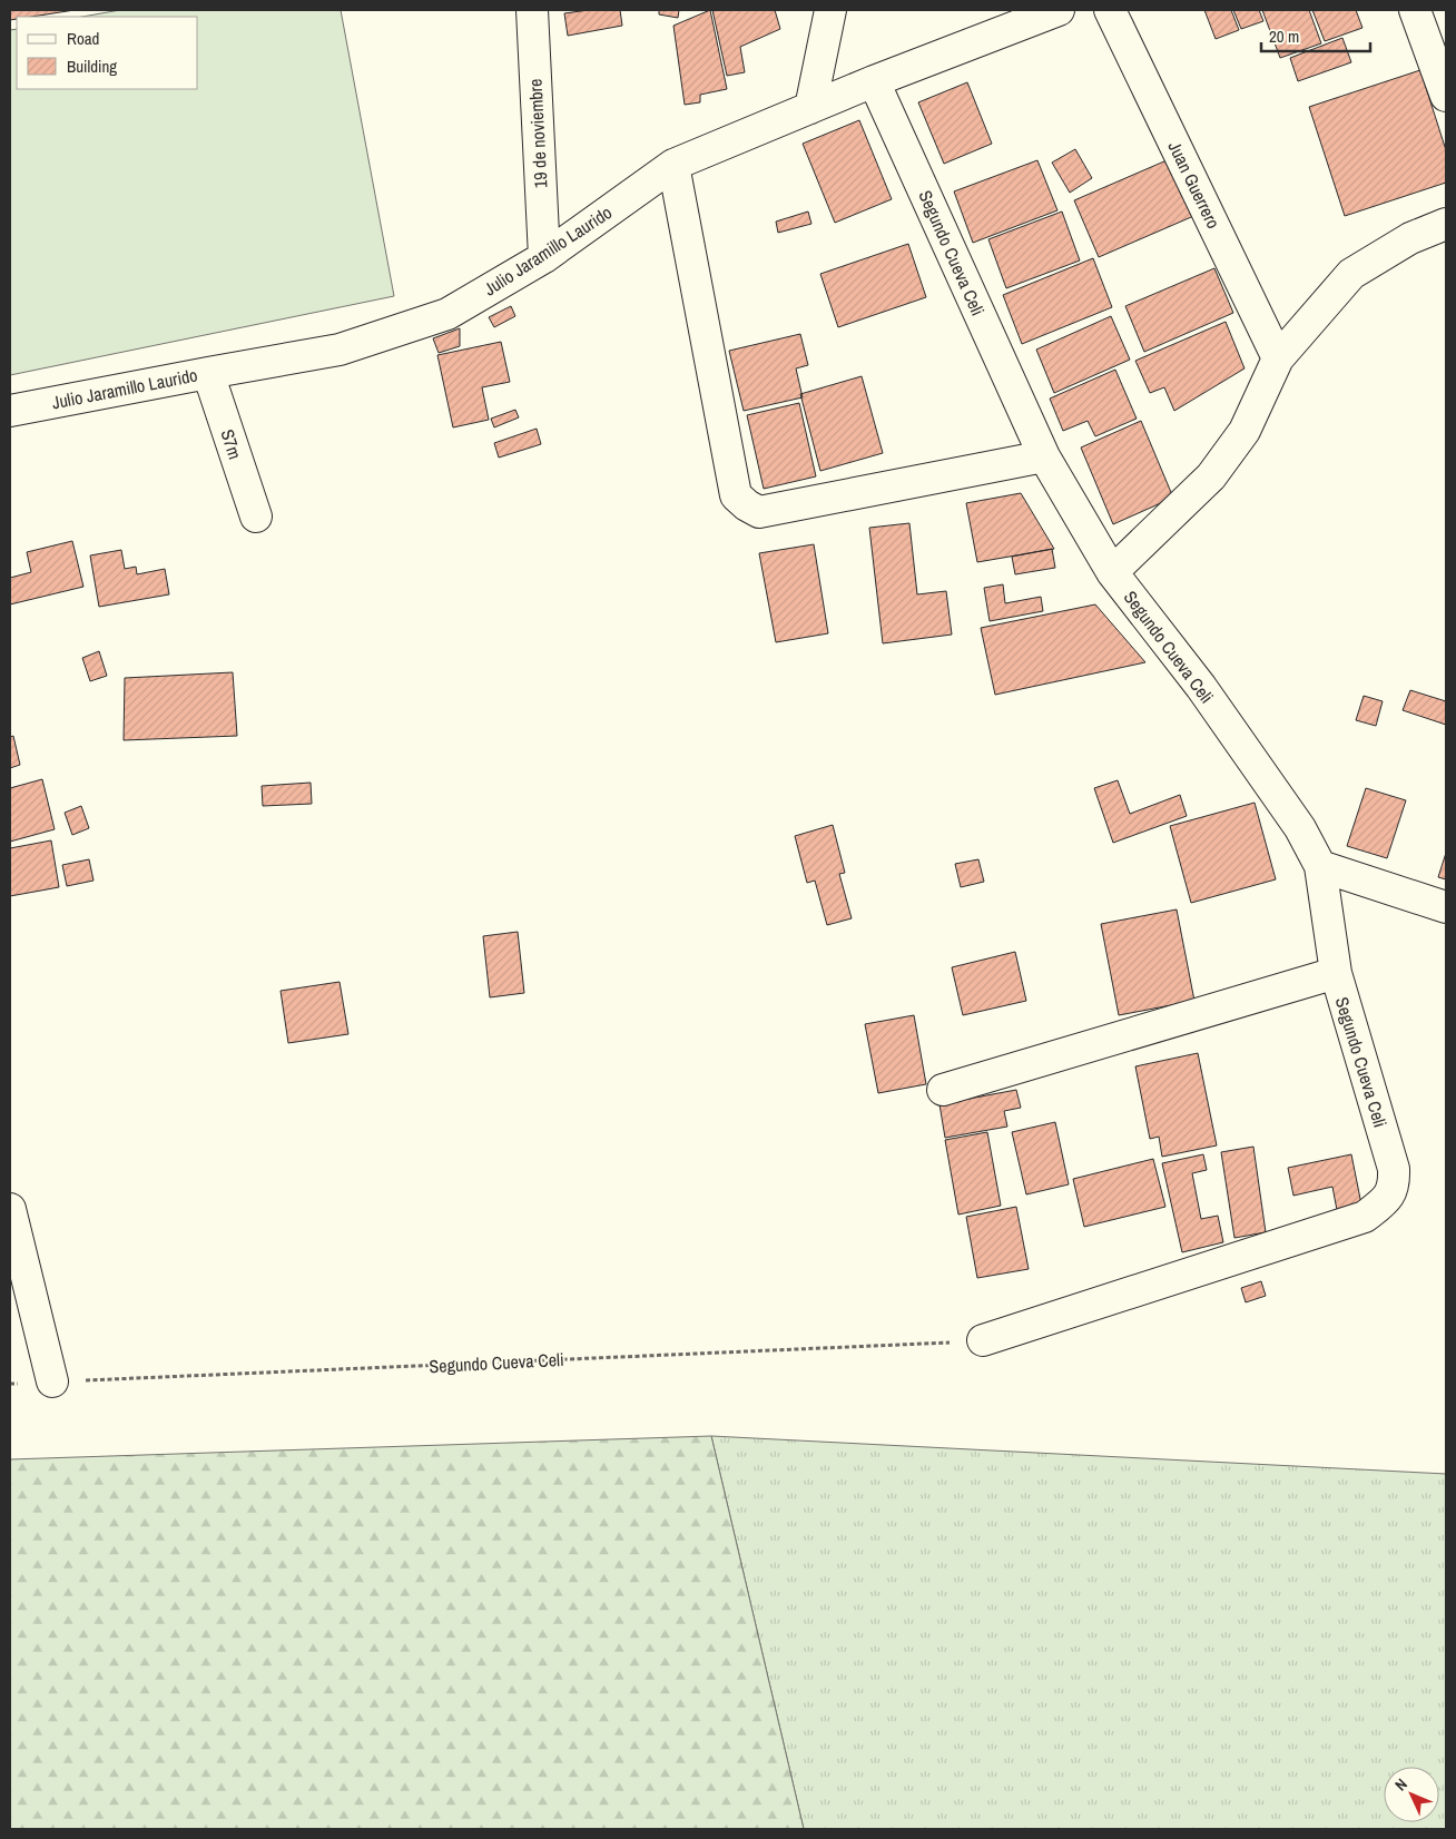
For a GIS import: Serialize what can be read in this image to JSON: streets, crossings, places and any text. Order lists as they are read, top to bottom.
{
  "streets": {
    "street": [
      "19 de noviembre",
      "Juan Guerrero",
      "Julio Jaramillo Laurido",
      "Segundo Cueva Celi",
      "S7m"
    ]
  },
  "crossings": [
    ["19 de noviembre", "Julio Jaramillo Laurido"],
    ["Julio Jaramillo Laurido", "Segundo Cueva Celi"],
    ["Julio Jaramillo Laurido", "S7m"]
  ],
  "legend": ["Road", "Building"],
  "scale_bar": "20 m",
  "north": "top left"
}
